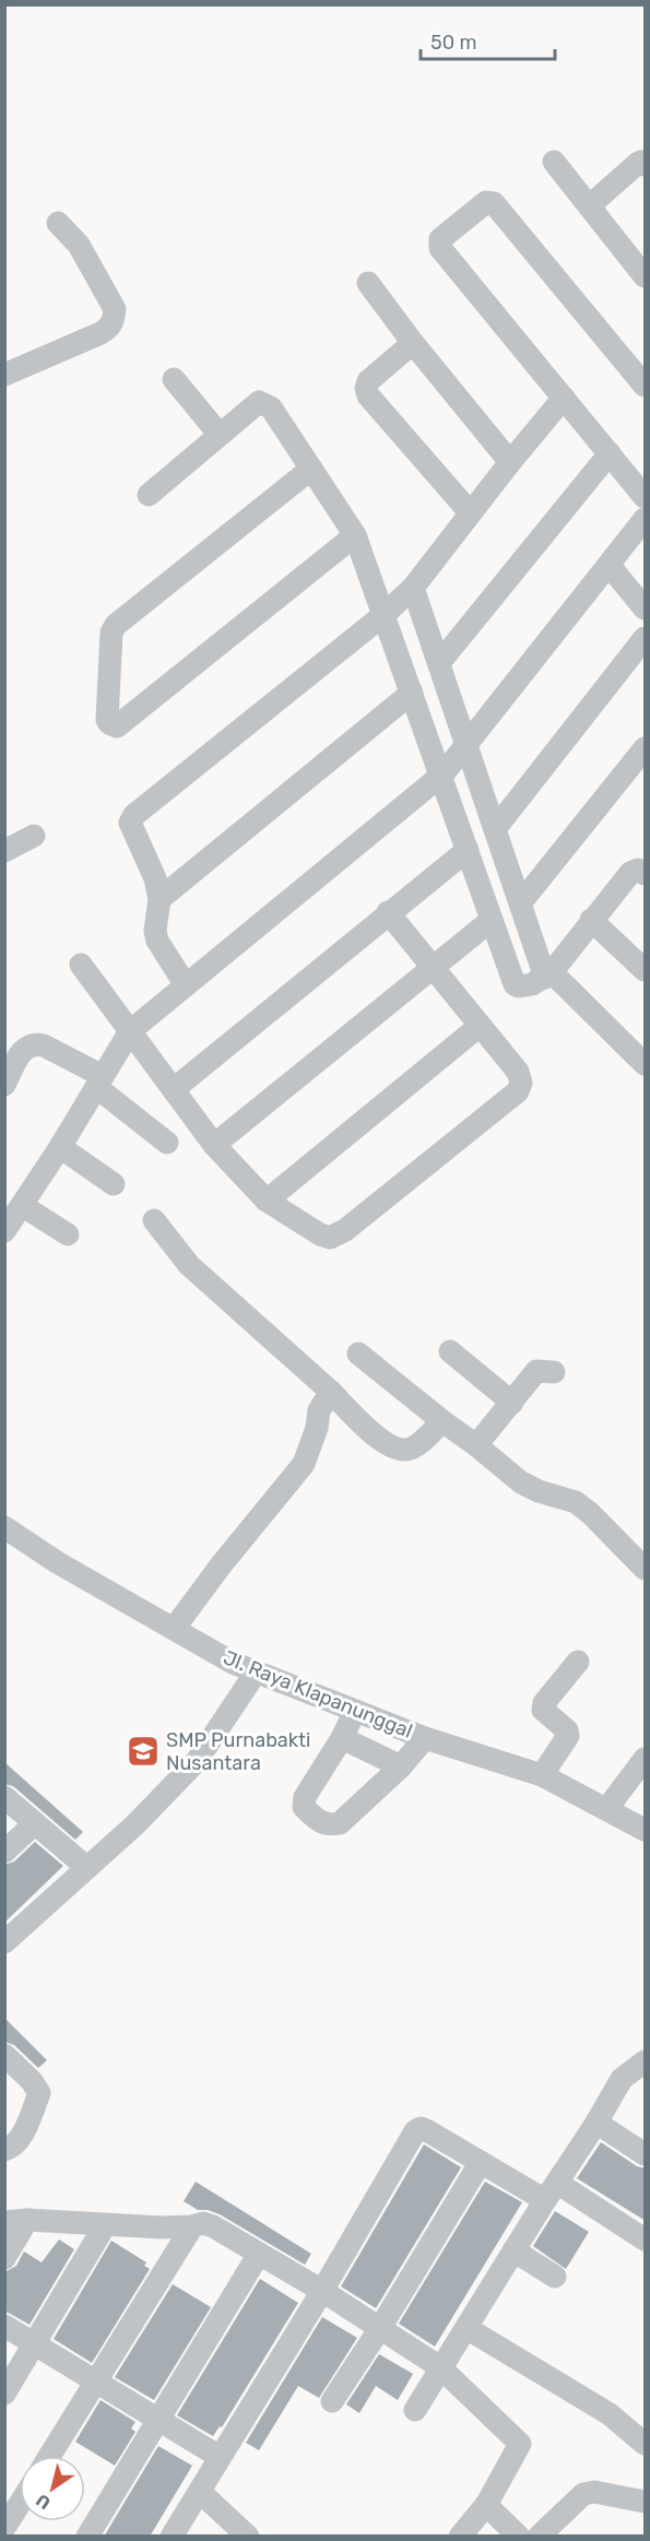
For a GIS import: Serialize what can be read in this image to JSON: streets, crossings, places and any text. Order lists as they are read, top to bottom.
{
  "streets": {
    "street": ["Jl. Raya Klapanunggal"]
  },
  "places": {
    "school or university": ["SMP Purnabakti Nusantara"]
  },
  "scale_bar": "50 m",
  "north": "bottom left"
}
